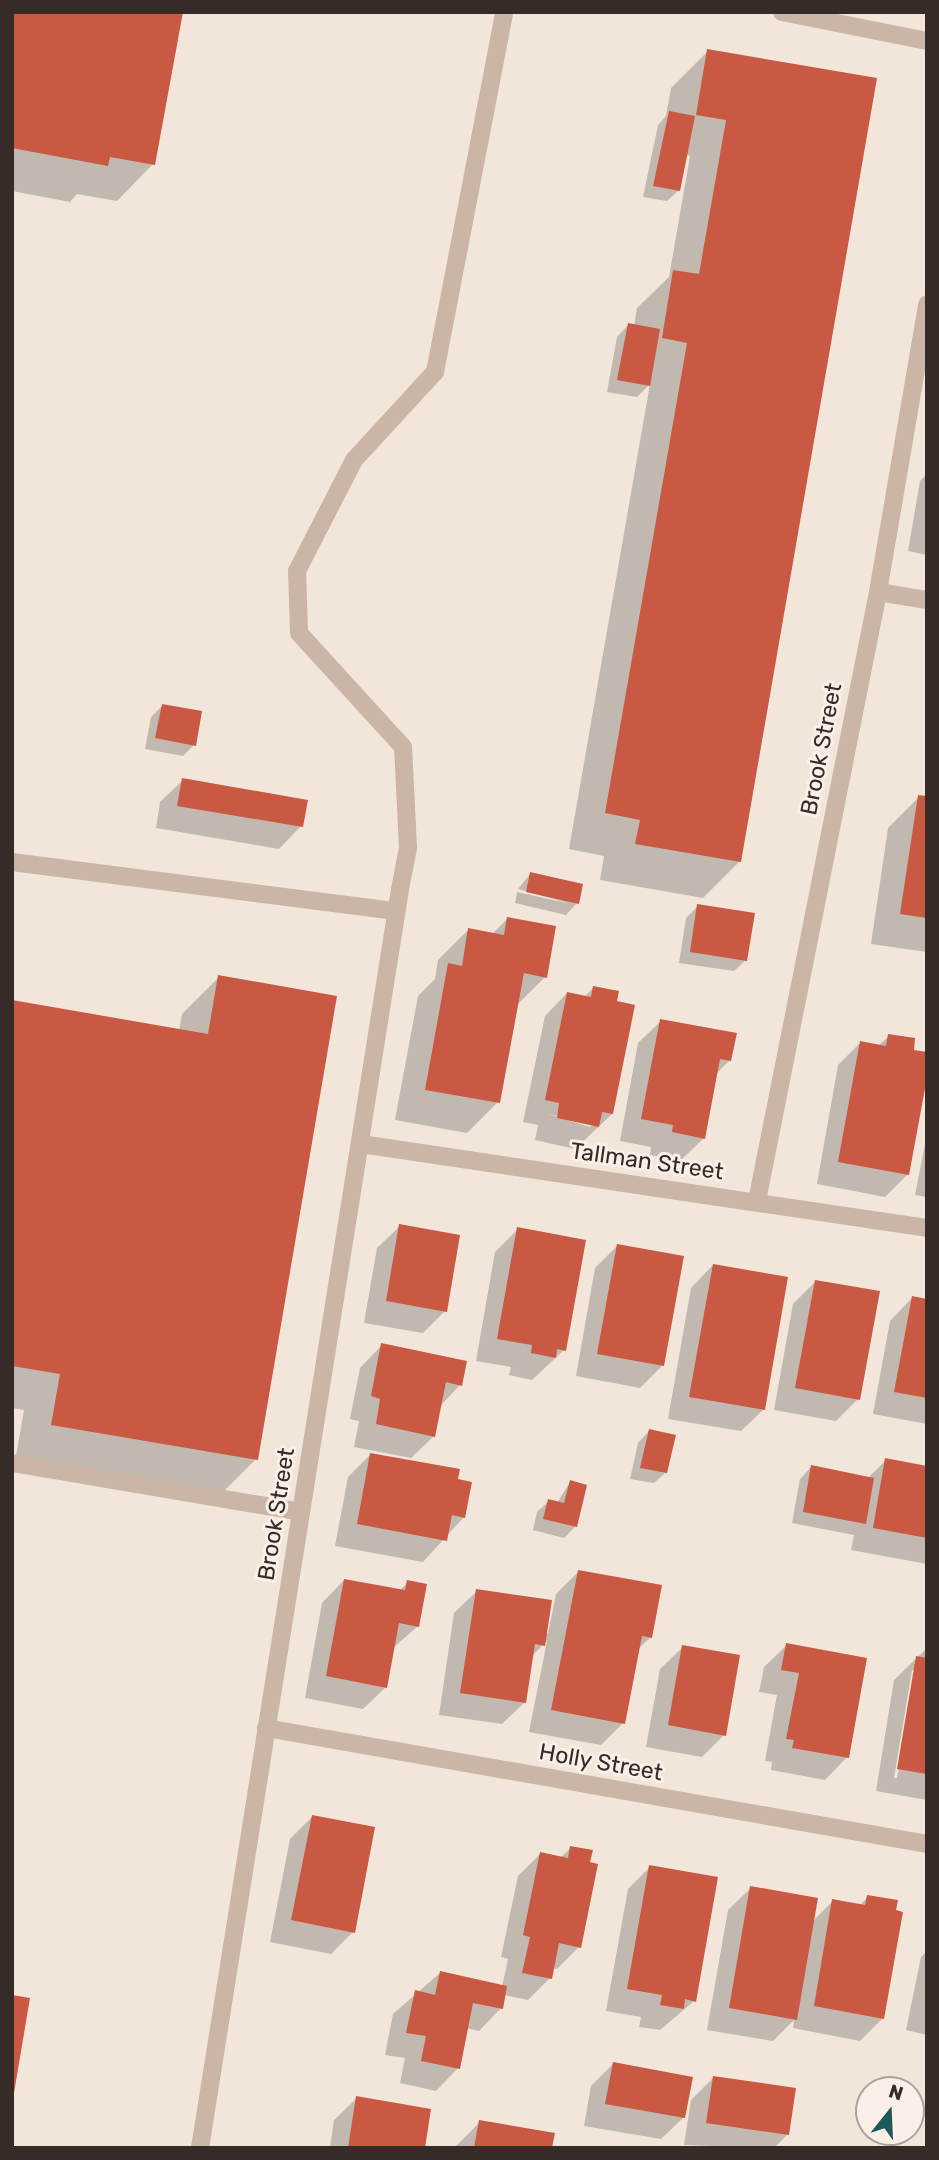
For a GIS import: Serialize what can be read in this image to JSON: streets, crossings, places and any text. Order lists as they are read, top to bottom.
{
  "streets": {
    "street": ["Brook Street", "Tallman Street", "Holly Street"]
  },
  "crossings": [
    ["Brook Street", "Tallman Street"],
    ["Brook Street", "Holly Street"]
  ],
  "north": "top"
}
